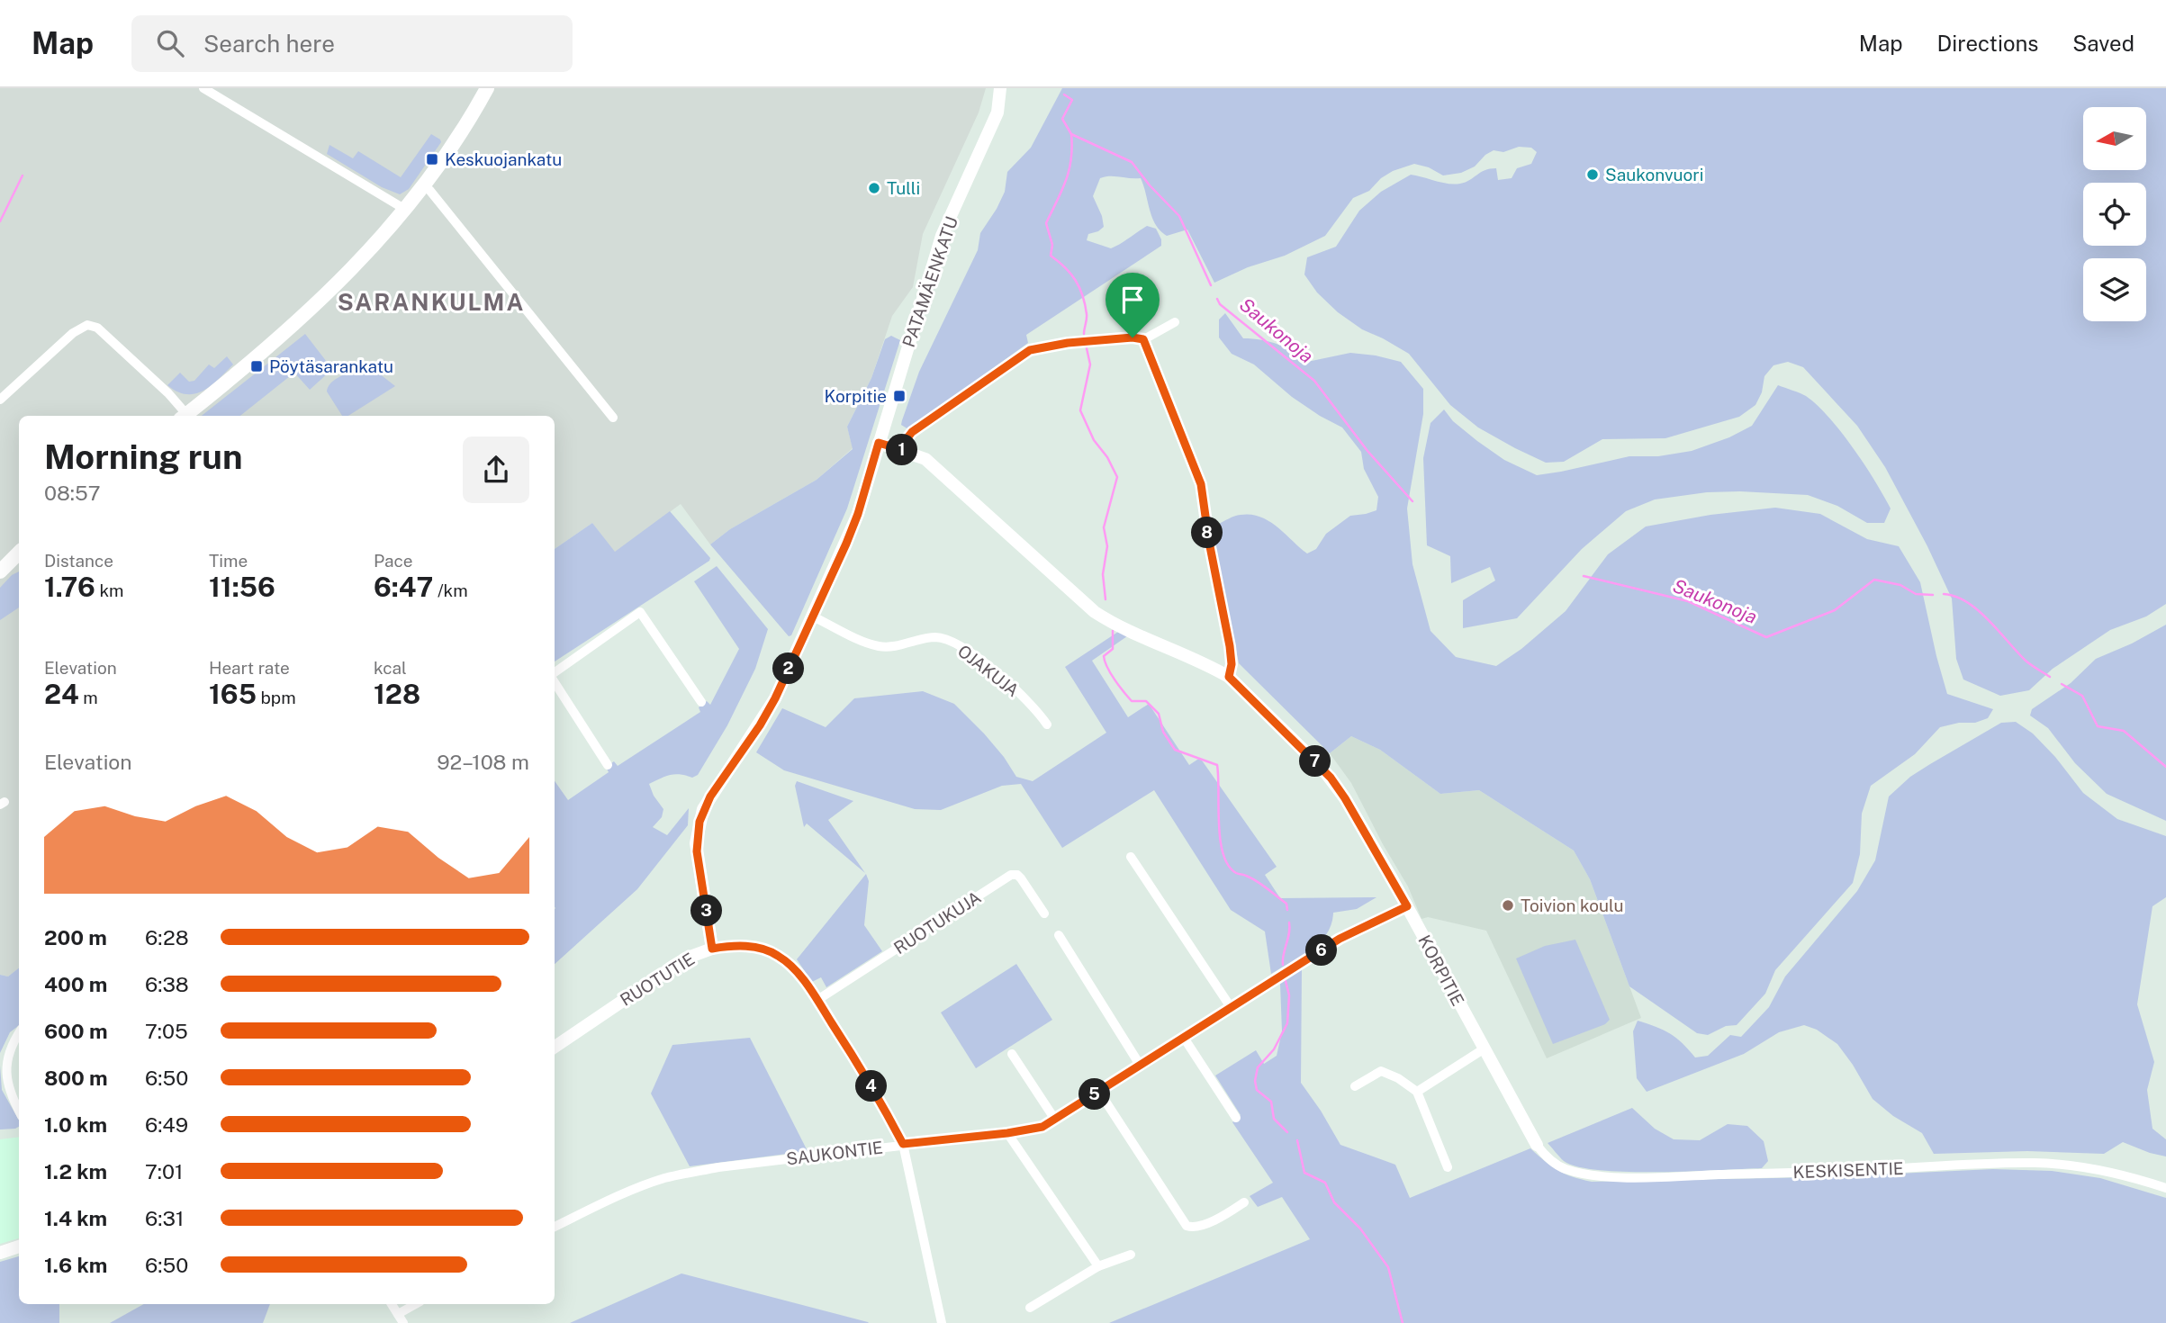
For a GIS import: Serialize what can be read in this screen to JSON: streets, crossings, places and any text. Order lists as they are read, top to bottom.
{
  "streets": {
    "street": [
      "PATAMÄENKATU",
      "OJAKUJA",
      "RUOTUKUJA",
      "KORPITIE",
      "RUOTUTIE",
      "SAUKONTIE",
      "KESKISENTIE"
    ]
  },
  "crossings": [
    ["PATAMÄENKATU", "OJAKUJA"],
    ["PATAMÄENKATU", "KORPITIE"],
    ["PATAMÄENKATU", "RUOTUTIE"],
    ["RUOTUKUJA", "RUOTUTIE"],
    ["KORPITIE", "SAUKONTIE"],
    ["KORPITIE", "KESKISENTIE"],
    ["RUOTUTIE", "SAUKONTIE"]
  ],
  "districts": ["SARANKULMA"],
  "water": ["Saukonoja"],
  "places": {
    "transit": ["Keskuojankatu", "Pöytäsarankatu", "Korpitie"],
    "other": ["Saukonvuori", "Tulli", "Toivion koulu"]
  },
  "north": "left",
  "page": {
    "header": "Map",
    "search": "Search here",
    "nav": ["Map", "Directions", "Saved"],
    "heading": ["Morning run", "08:57"],
    "pins": [
      "1",
      "8",
      "2",
      "7",
      "3",
      "6",
      "4",
      "5"
    ],
    "stats": [
      ["Distance", "1.76 km"],
      ["Time", "11:56"],
      ["Pace", "6:47 /km"],
      ["Elevation", "24 m"],
      ["Heart rate", "165 bpm"],
      ["kcal", "128"]
    ],
    "chart": ["Elevation", "92–108 m"],
    "list": [
      {
        "name": "200 m",
        "note": "6:28"
      },
      {
        "name": "400 m",
        "note": "6:38"
      },
      {
        "name": "600 m",
        "note": "7:05"
      },
      {
        "name": "800 m",
        "note": "6:50"
      },
      {
        "name": "1.0 km",
        "note": "6:49"
      },
      {
        "name": "1.2 km",
        "note": "7:01"
      },
      {
        "name": "1.4 km",
        "note": "6:31"
      },
      {
        "name": "1.6 km",
        "note": "6:50"
      }
    ]
  }
}
